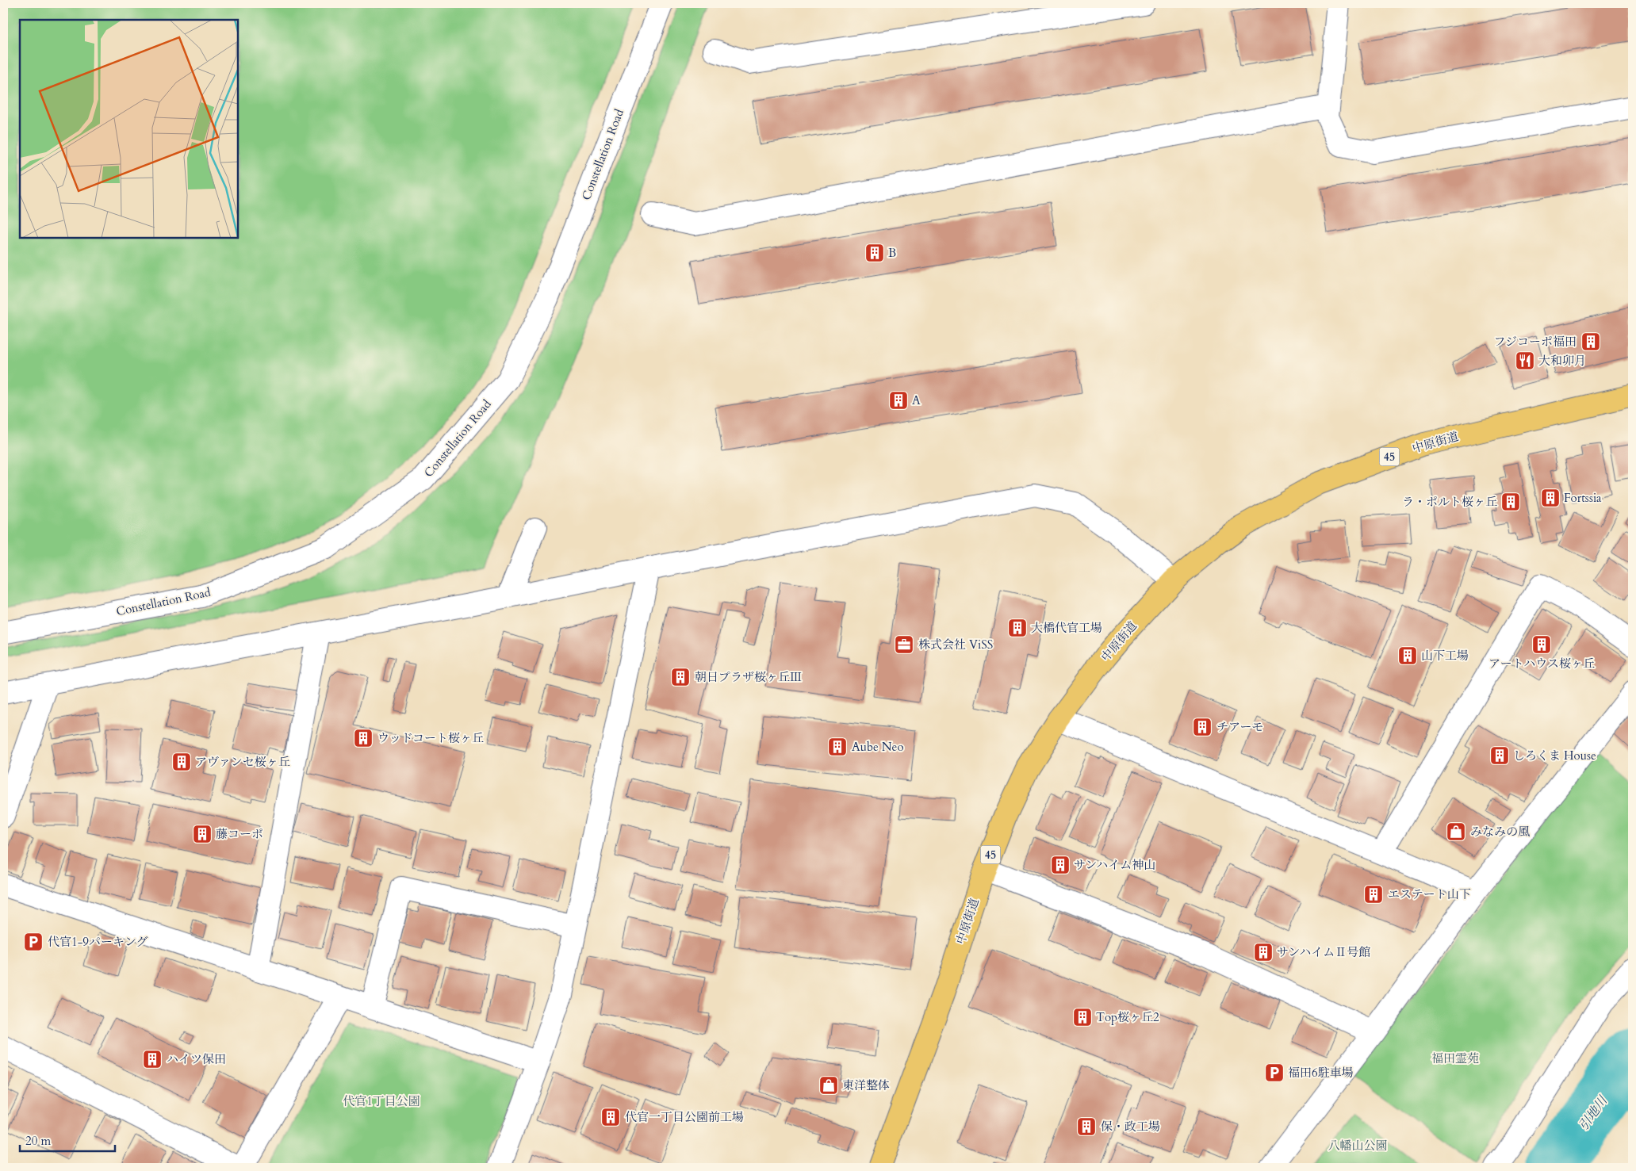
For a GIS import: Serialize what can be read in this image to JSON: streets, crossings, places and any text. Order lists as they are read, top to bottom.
{
  "streets": {
    "main road": ["中原街道", "45"],
    "street": ["Constellation Road"]
  },
  "water": ["引地川"],
  "parks": ["福田霊苑", "代官1丁目公園", "八幡山公園"],
  "places": {
    "building": [
      "B",
      "フジコーポ福田",
      "A",
      "Fortssia",
      "ラ・ポルト桜ヶ丘",
      "大橋代官工場",
      "アートハウス桜ヶ丘",
      "山下工場",
      "朝日プラザ桜ヶ丘Ⅲ",
      "チアーモ",
      "ウッドコート桜ヶ丘",
      "Aube Neo",
      "しろくま House",
      "アヴァンセ桜ヶ丘",
      "藤コーポ",
      "サンハイム神山",
      "エステート山下",
      "サンハイムⅡ号館",
      "Top桜ヶ丘2",
      "ハイツ保田",
      "代官一丁目公園前工場",
      "保・政工場"
    ],
    "restaurant": ["大和卯月"],
    "office": ["株式会社 ViSS"],
    "shop": ["みなみの風", "東洋整体"],
    "parking": ["代官1-9パーキング", "福田6駐車場"]
  },
  "scale_bar": "20 m"
}
